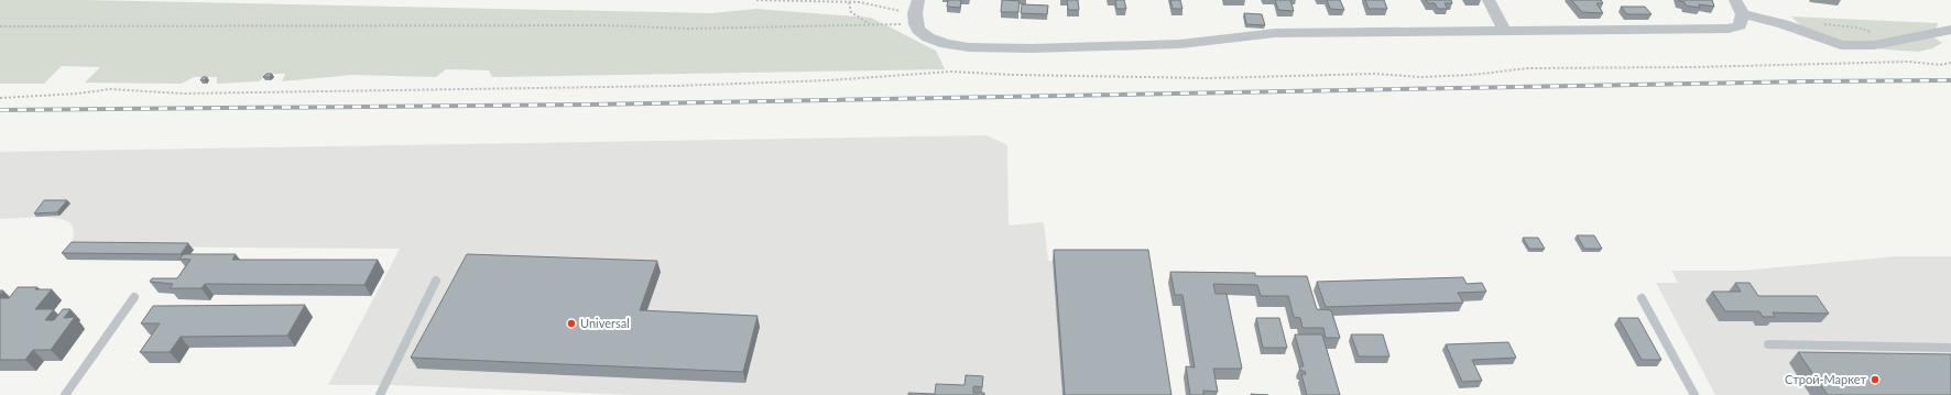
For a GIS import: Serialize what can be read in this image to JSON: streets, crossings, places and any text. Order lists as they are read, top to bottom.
{
  "places": ["Universal", "Строй-Маркет"]
}
